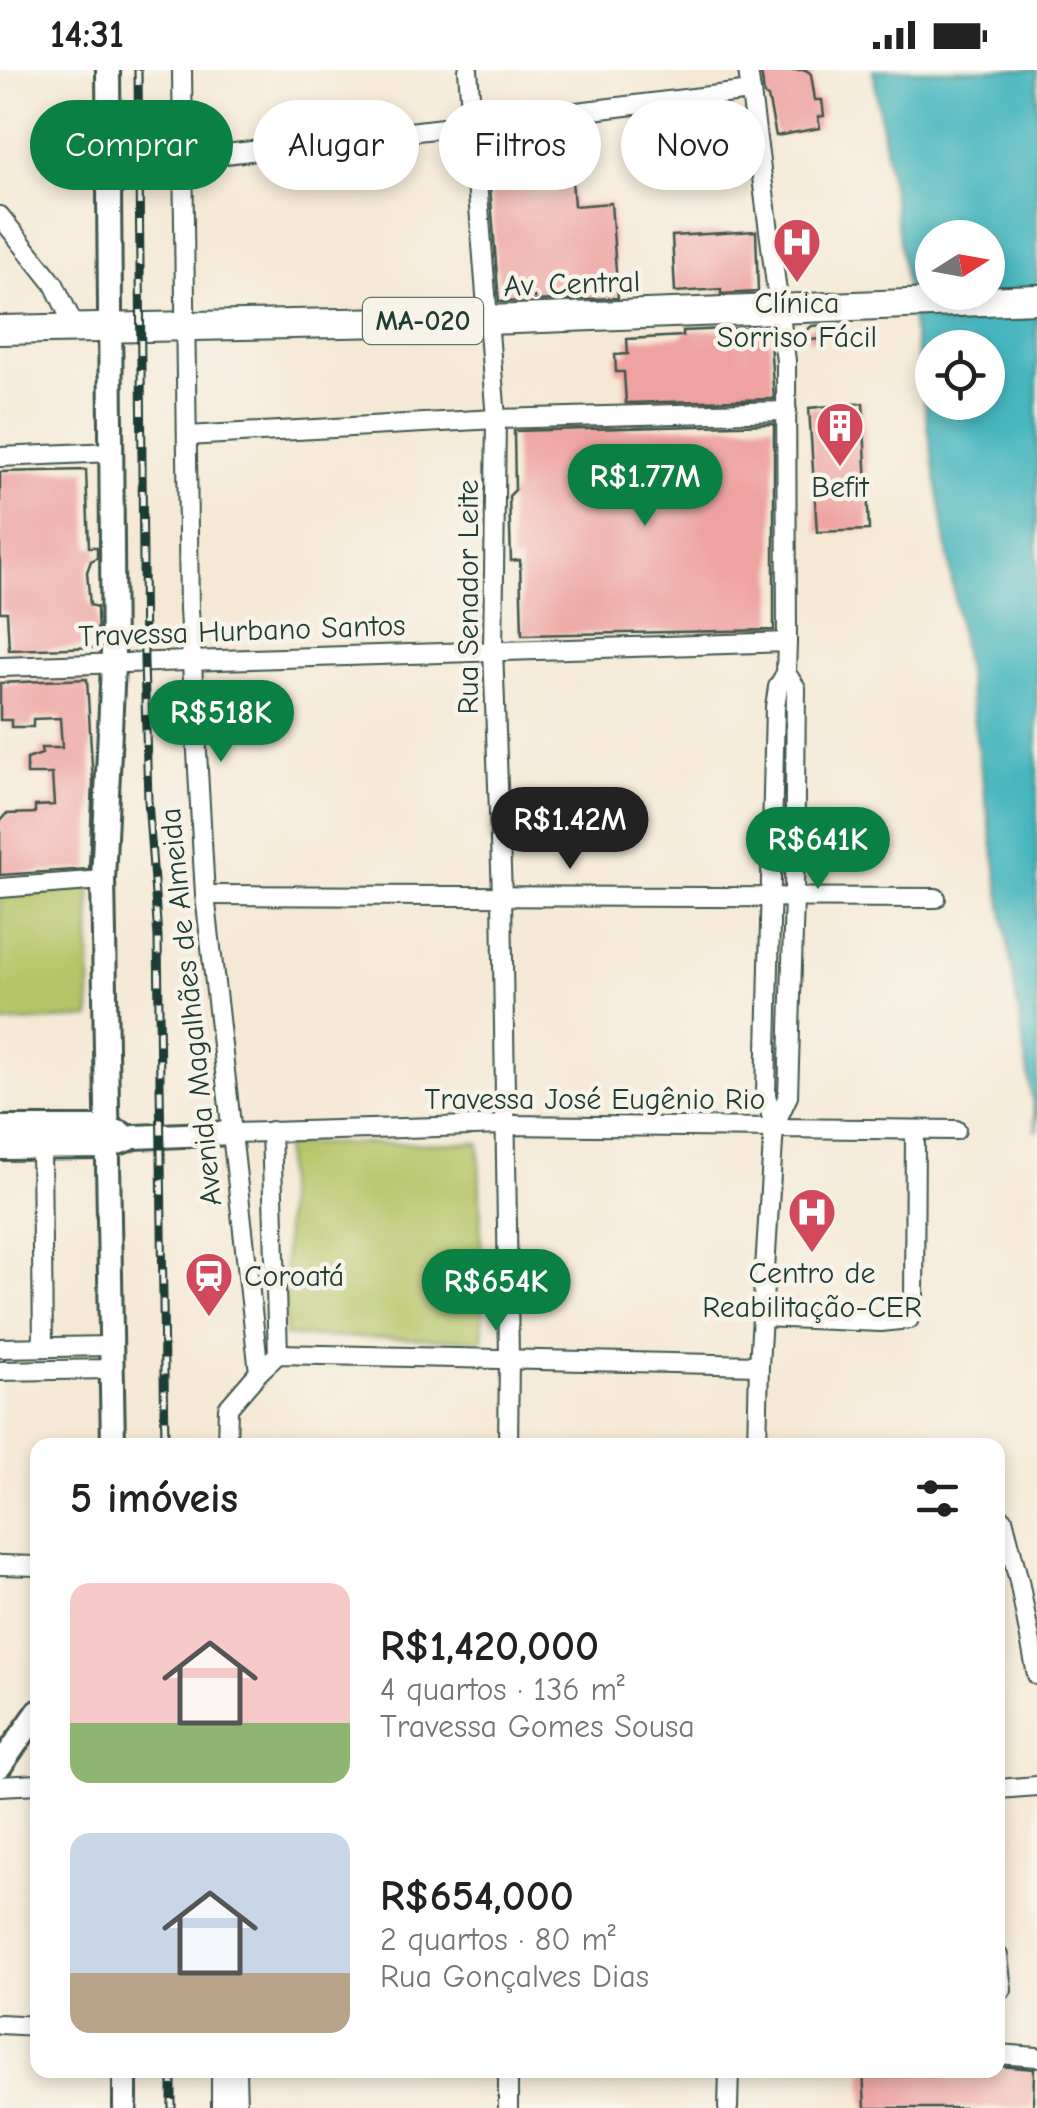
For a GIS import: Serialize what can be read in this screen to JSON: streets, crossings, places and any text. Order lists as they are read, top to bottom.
{
  "streets": {
    "main road": ["Av. Central", "MA-020"],
    "street": [
      "Rua Senador Leite",
      "Travessa Hurbano Santos",
      "Avenida Magalhães de Almeida",
      "Travessa José Eugênio Rio"
    ]
  },
  "crossings": [
    ["Av. Central", "Rua Senador Leite"],
    ["Av. Central", "Avenida Magalhães de Almeida"],
    ["Rua Senador Leite", "Travessa Hurbano Santos"],
    ["Rua Senador Leite", "Travessa José Eugênio Rio"],
    ["Travessa Hurbano Santos", "Avenida Magalhães de Almeida"],
    ["Avenida Magalhães de Almeida", "Travessa José Eugênio Rio"]
  ],
  "places": {
    "hospital": ["Clínica Sorriso Fácil", "Centro de Reabilitação-CER"],
    "building": ["Befit"],
    "station": ["Coroatá"]
  },
  "north": "right",
  "page": {
    "status": "14:31",
    "chip": [
      "Comprar",
      "Alugar",
      "Filtros",
      "Novo"
    ],
    "price": [
      "R$1.77M",
      "R$518K",
      "R$1.42M",
      "R$641K",
      "R$654K"
    ],
    "heading": "5 imóveis",
    "list": [
      {
        "name": "R$1,420,000",
        "note": "4 quartos · 136 m² · Travessa Gomes Sousa"
      },
      {
        "name": "R$654,000",
        "note": "2 quartos · 80 m² · Rua Gonçalves Dias"
      }
    ]
  }
}
